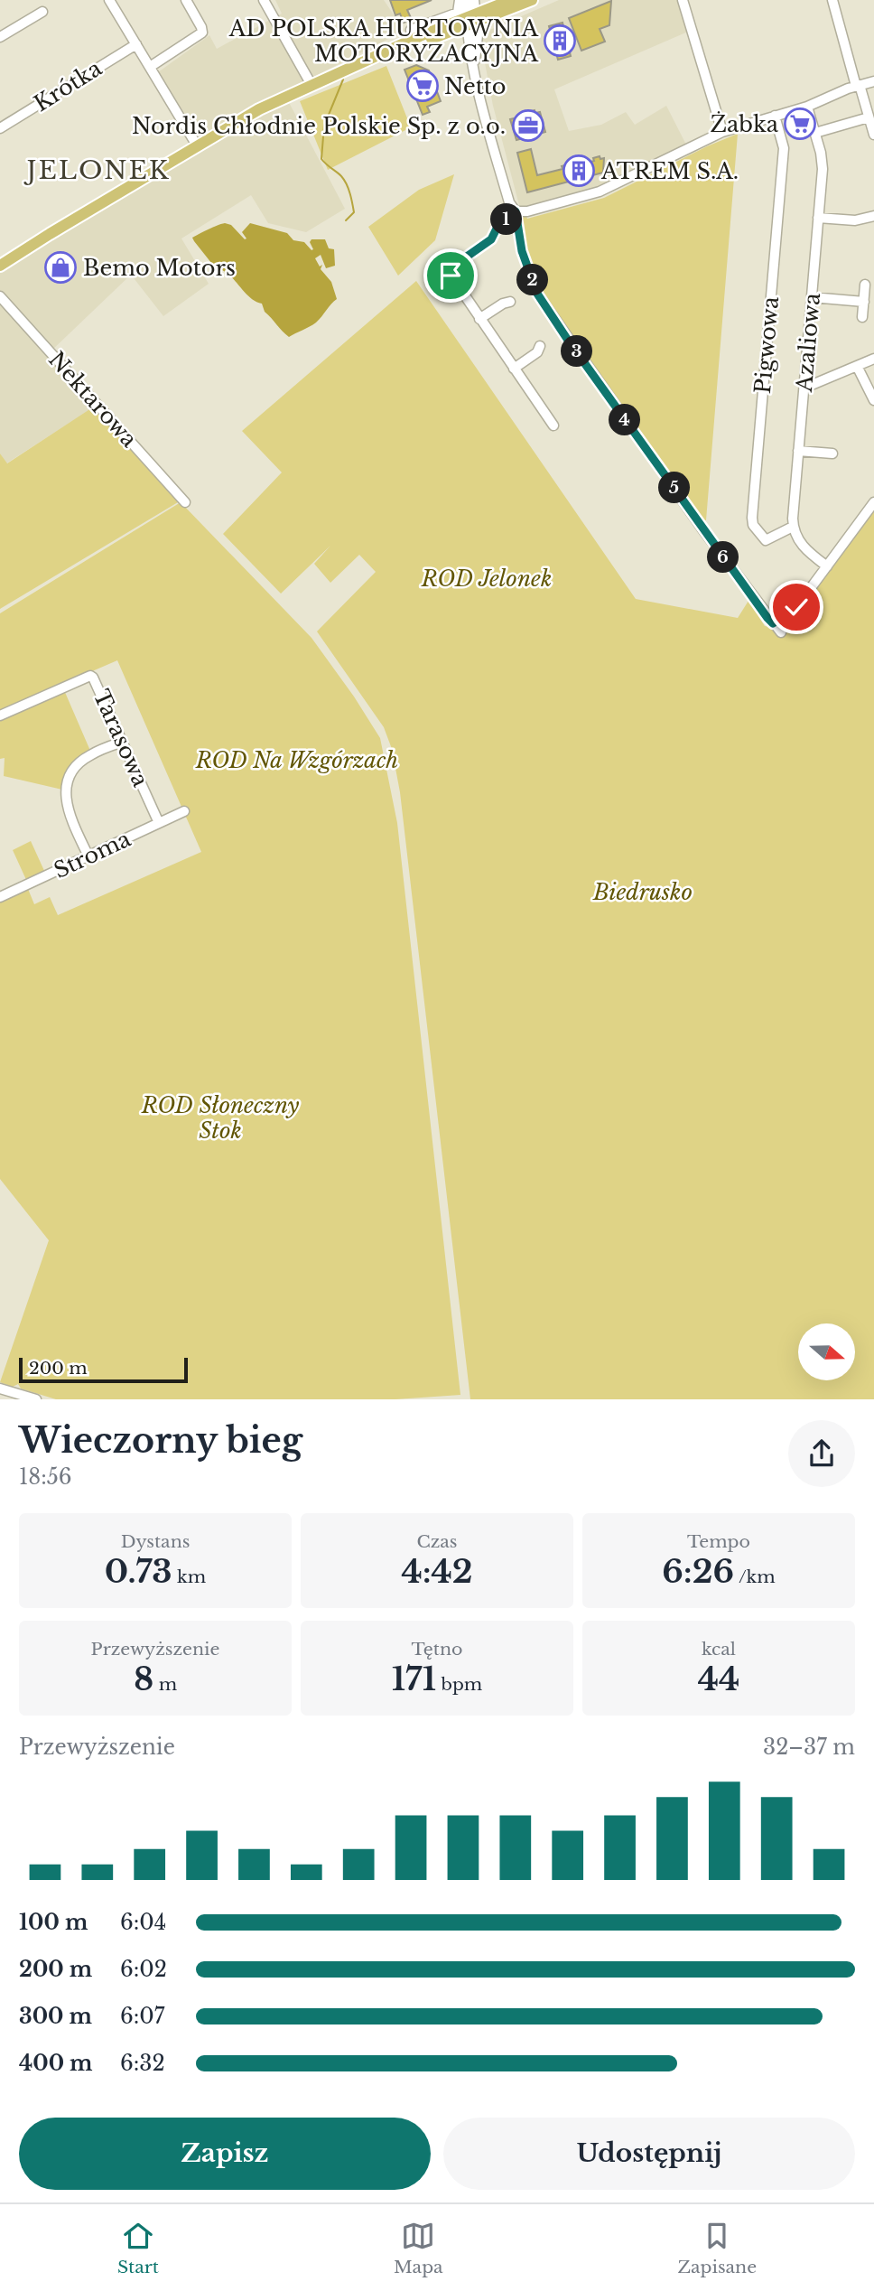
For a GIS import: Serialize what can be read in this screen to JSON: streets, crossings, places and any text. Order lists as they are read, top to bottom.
{
  "streets": {
    "street": [
      "Krótka",
      "Azaliowa",
      "Pigwowa",
      "Nektarowa",
      "Tarasowa",
      "Stroma"
    ]
  },
  "crossings": [
    ["Azaliowa", "Pigwowa"],
    ["Tarasowa", "Stroma"]
  ],
  "districts": ["JELONEK"],
  "parks": [
    "ROD Jelonek",
    "ROD Na Wzgórzach",
    "Biedrusko",
    "ROD Słoneczny Stok"
  ],
  "places": {
    "building": ["AD POLSKA HURTOWNIA MOTORYZACYJNA", "ATREM S.A."],
    "supermarket": ["Netto", "Żabka"],
    "office": ["Nordis Chłodnie Polskie Sp. z o.o."],
    "shop": ["Bemo Motors"]
  },
  "scale_bar": "200 m",
  "north": "right",
  "page": {
    "pins": [
      "1",
      "2",
      "3",
      "4",
      "5",
      "6"
    ],
    "scale": "200 m",
    "heading": ["Wieczorny bieg", "18:56"],
    "stats": [
      ["Dystans", "0.73 km"],
      ["Czas", "4:42"],
      ["Tempo", "6:26 /km"],
      ["Przewyższenie", "8 m"],
      ["Tętno", "171 bpm"],
      ["kcal", "44"]
    ],
    "chart": ["Przewyższenie", "32–37 m"],
    "list": [
      {
        "name": "100 m",
        "note": "6:04"
      },
      {
        "name": "200 m",
        "note": "6:02"
      },
      {
        "name": "300 m",
        "note": "6:07"
      },
      {
        "name": "400 m",
        "note": "6:32"
      }
    ],
    "buttons": ["Zapisz", "Udostępnij"],
    "tabs": ["Start", "Mapa", "Zapisane"]
  }
}
